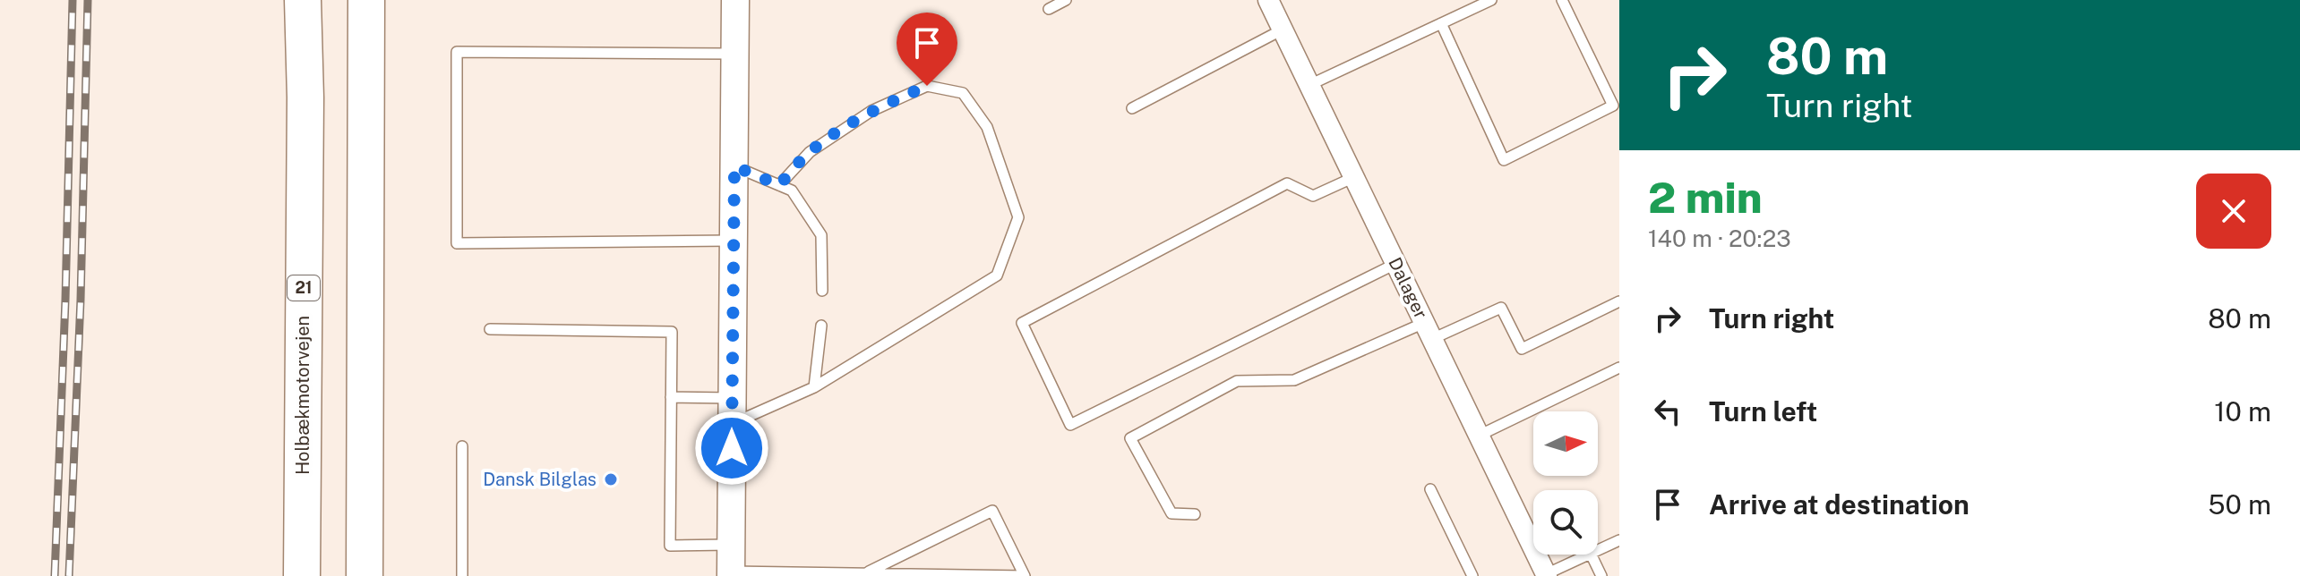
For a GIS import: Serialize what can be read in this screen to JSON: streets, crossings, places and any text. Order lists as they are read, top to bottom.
{
  "streets": {
    "highway": ["21", "Holbækmotorvejen"],
    "street": ["Dalager"]
  },
  "places": ["Dansk Bilglas"],
  "north": "right",
  "page": {
    "turn": ["80 m", "Turn right"],
    "heading": ["2 min", "140 m · 20:23"],
    "list": [
      {
        "name": "Turn right",
        "value": "80 m"
      },
      {
        "name": "Turn left",
        "value": "10 m"
      },
      {
        "name": "Arrive at destination",
        "value": "50 m"
      }
    ]
  }
}
